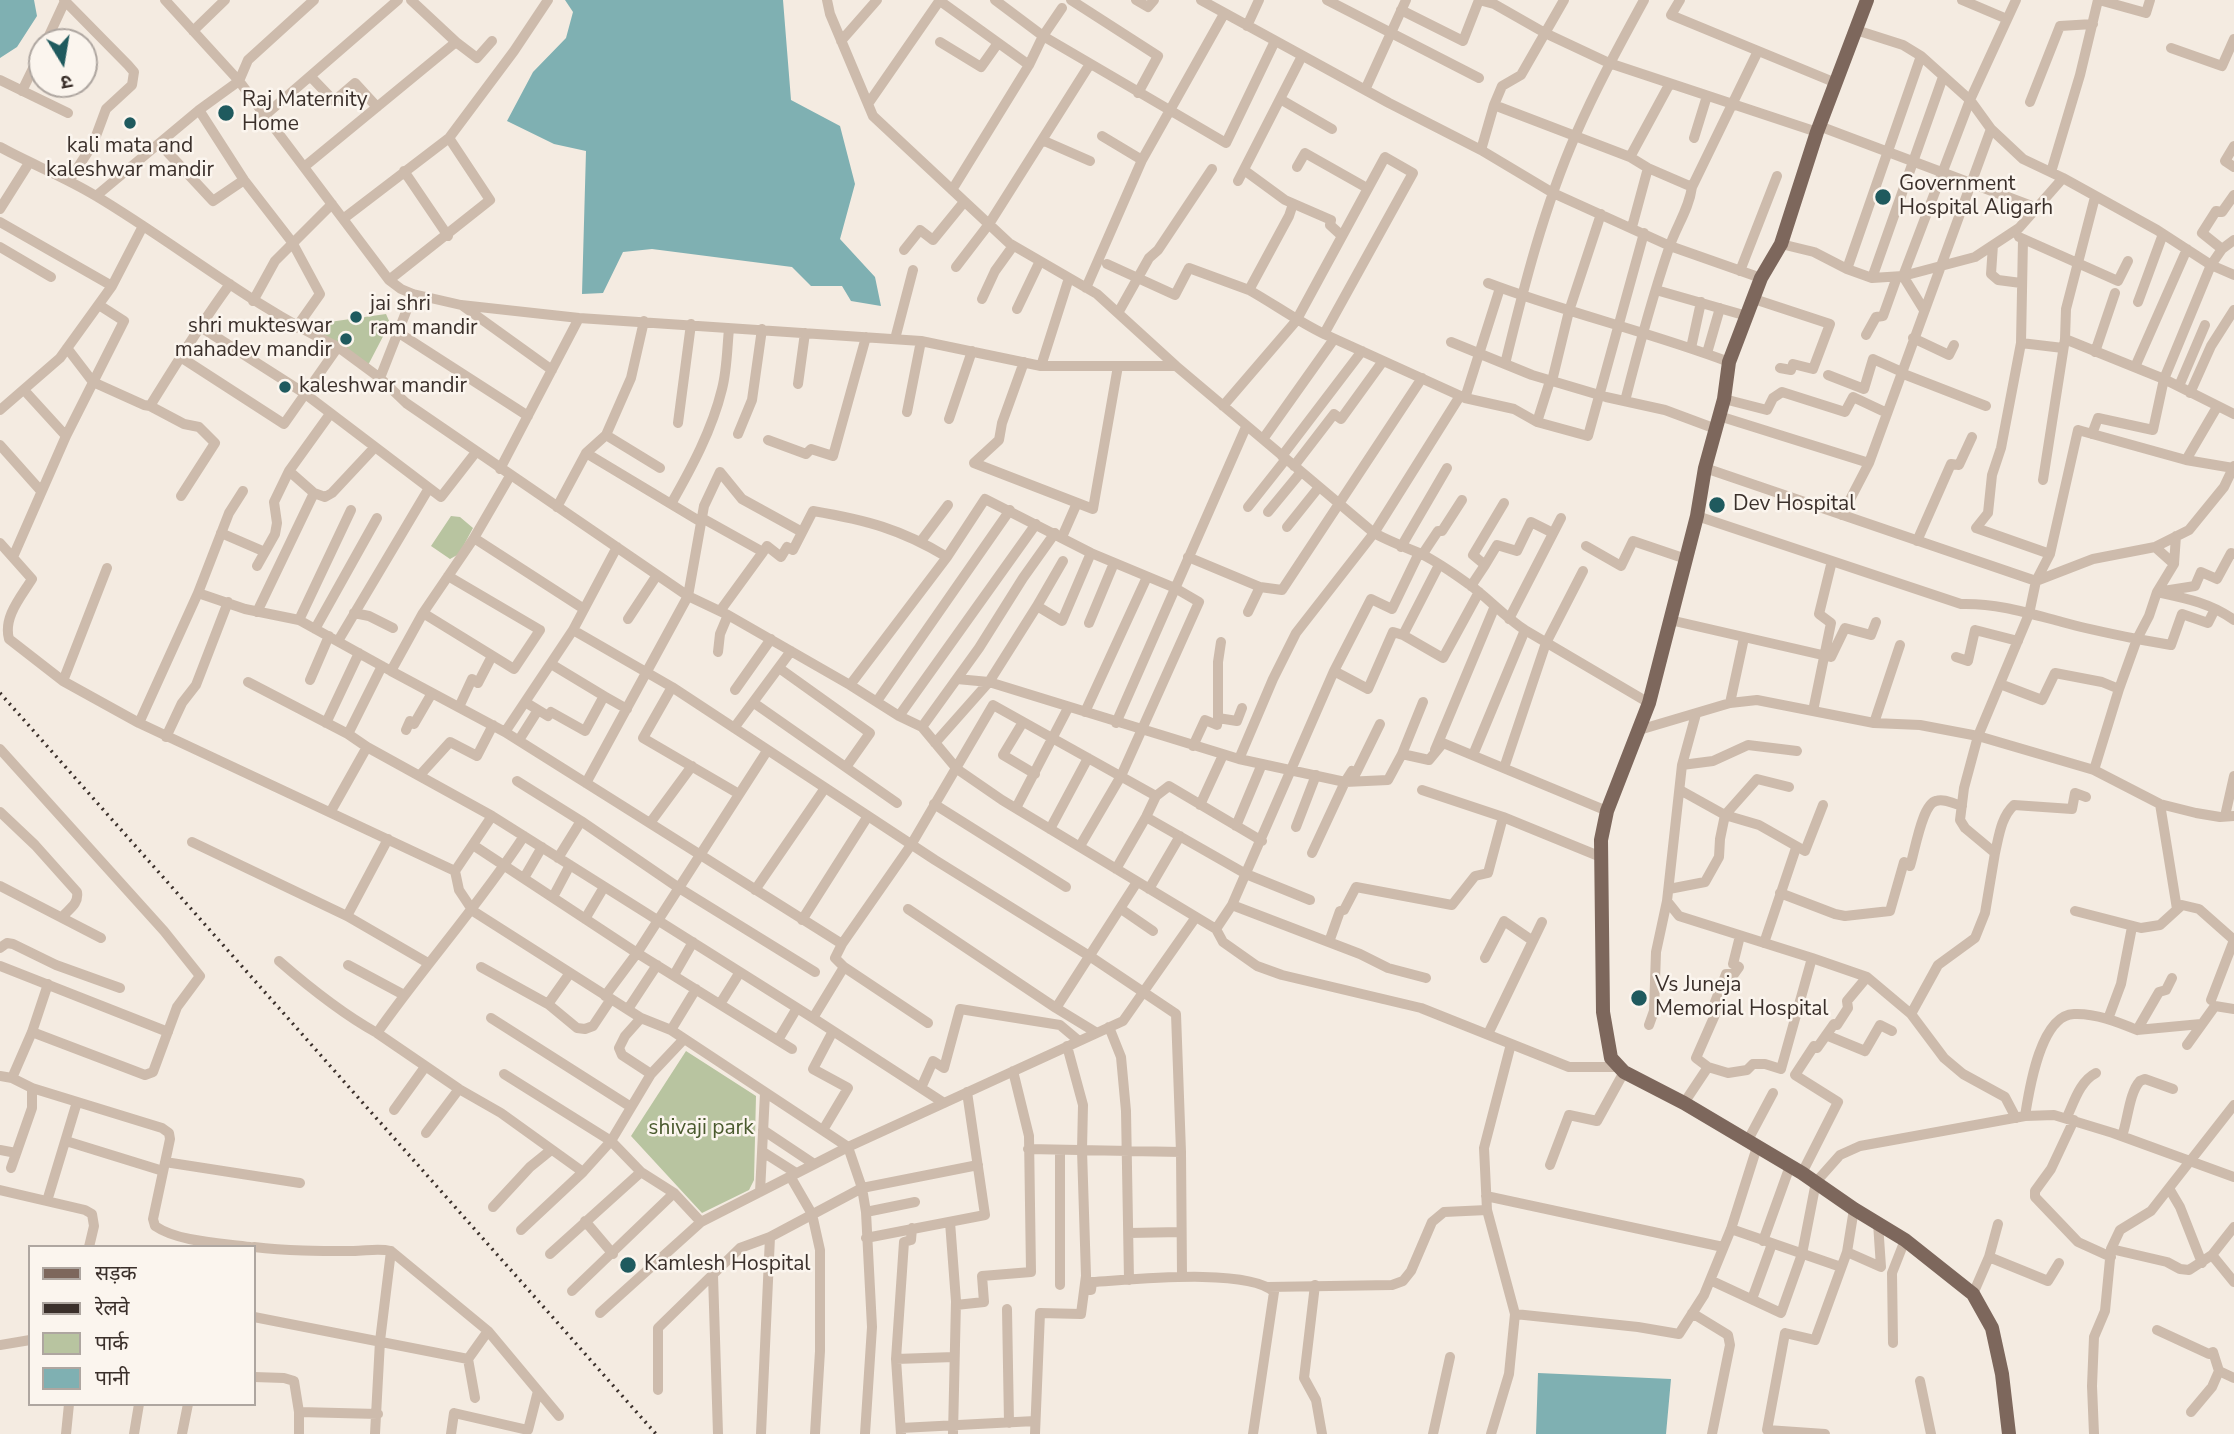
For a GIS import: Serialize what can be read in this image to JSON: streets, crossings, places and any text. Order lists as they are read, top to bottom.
{
  "parks": ["shivaji park"],
  "places": [
    "Raj Maternity Home",
    "kali mata and kaleshwar mandir",
    "Government Hospital Aligarh",
    "jai shri ram mandir",
    "shri mukteswar mahadev mandir",
    "kaleshwar mandir",
    "Dev Hospital",
    "Vs Juneja Memorial Hospital",
    "Kamlesh Hospital"
  ],
  "legend": [
    "सड़क",
    "रेलवे",
    "पार्क",
    "पानी"
  ],
  "north": "bottom"
}
